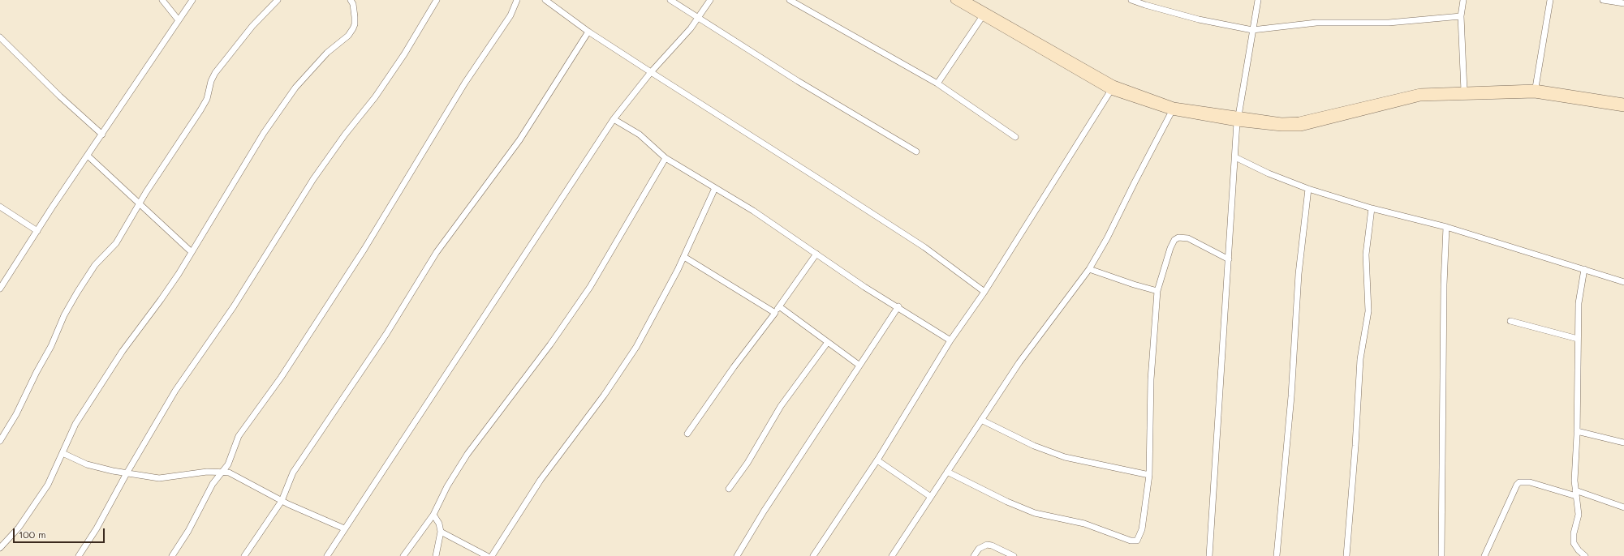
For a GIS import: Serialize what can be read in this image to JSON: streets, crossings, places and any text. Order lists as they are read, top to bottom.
{
  "scale_bar": "100 m"
}
